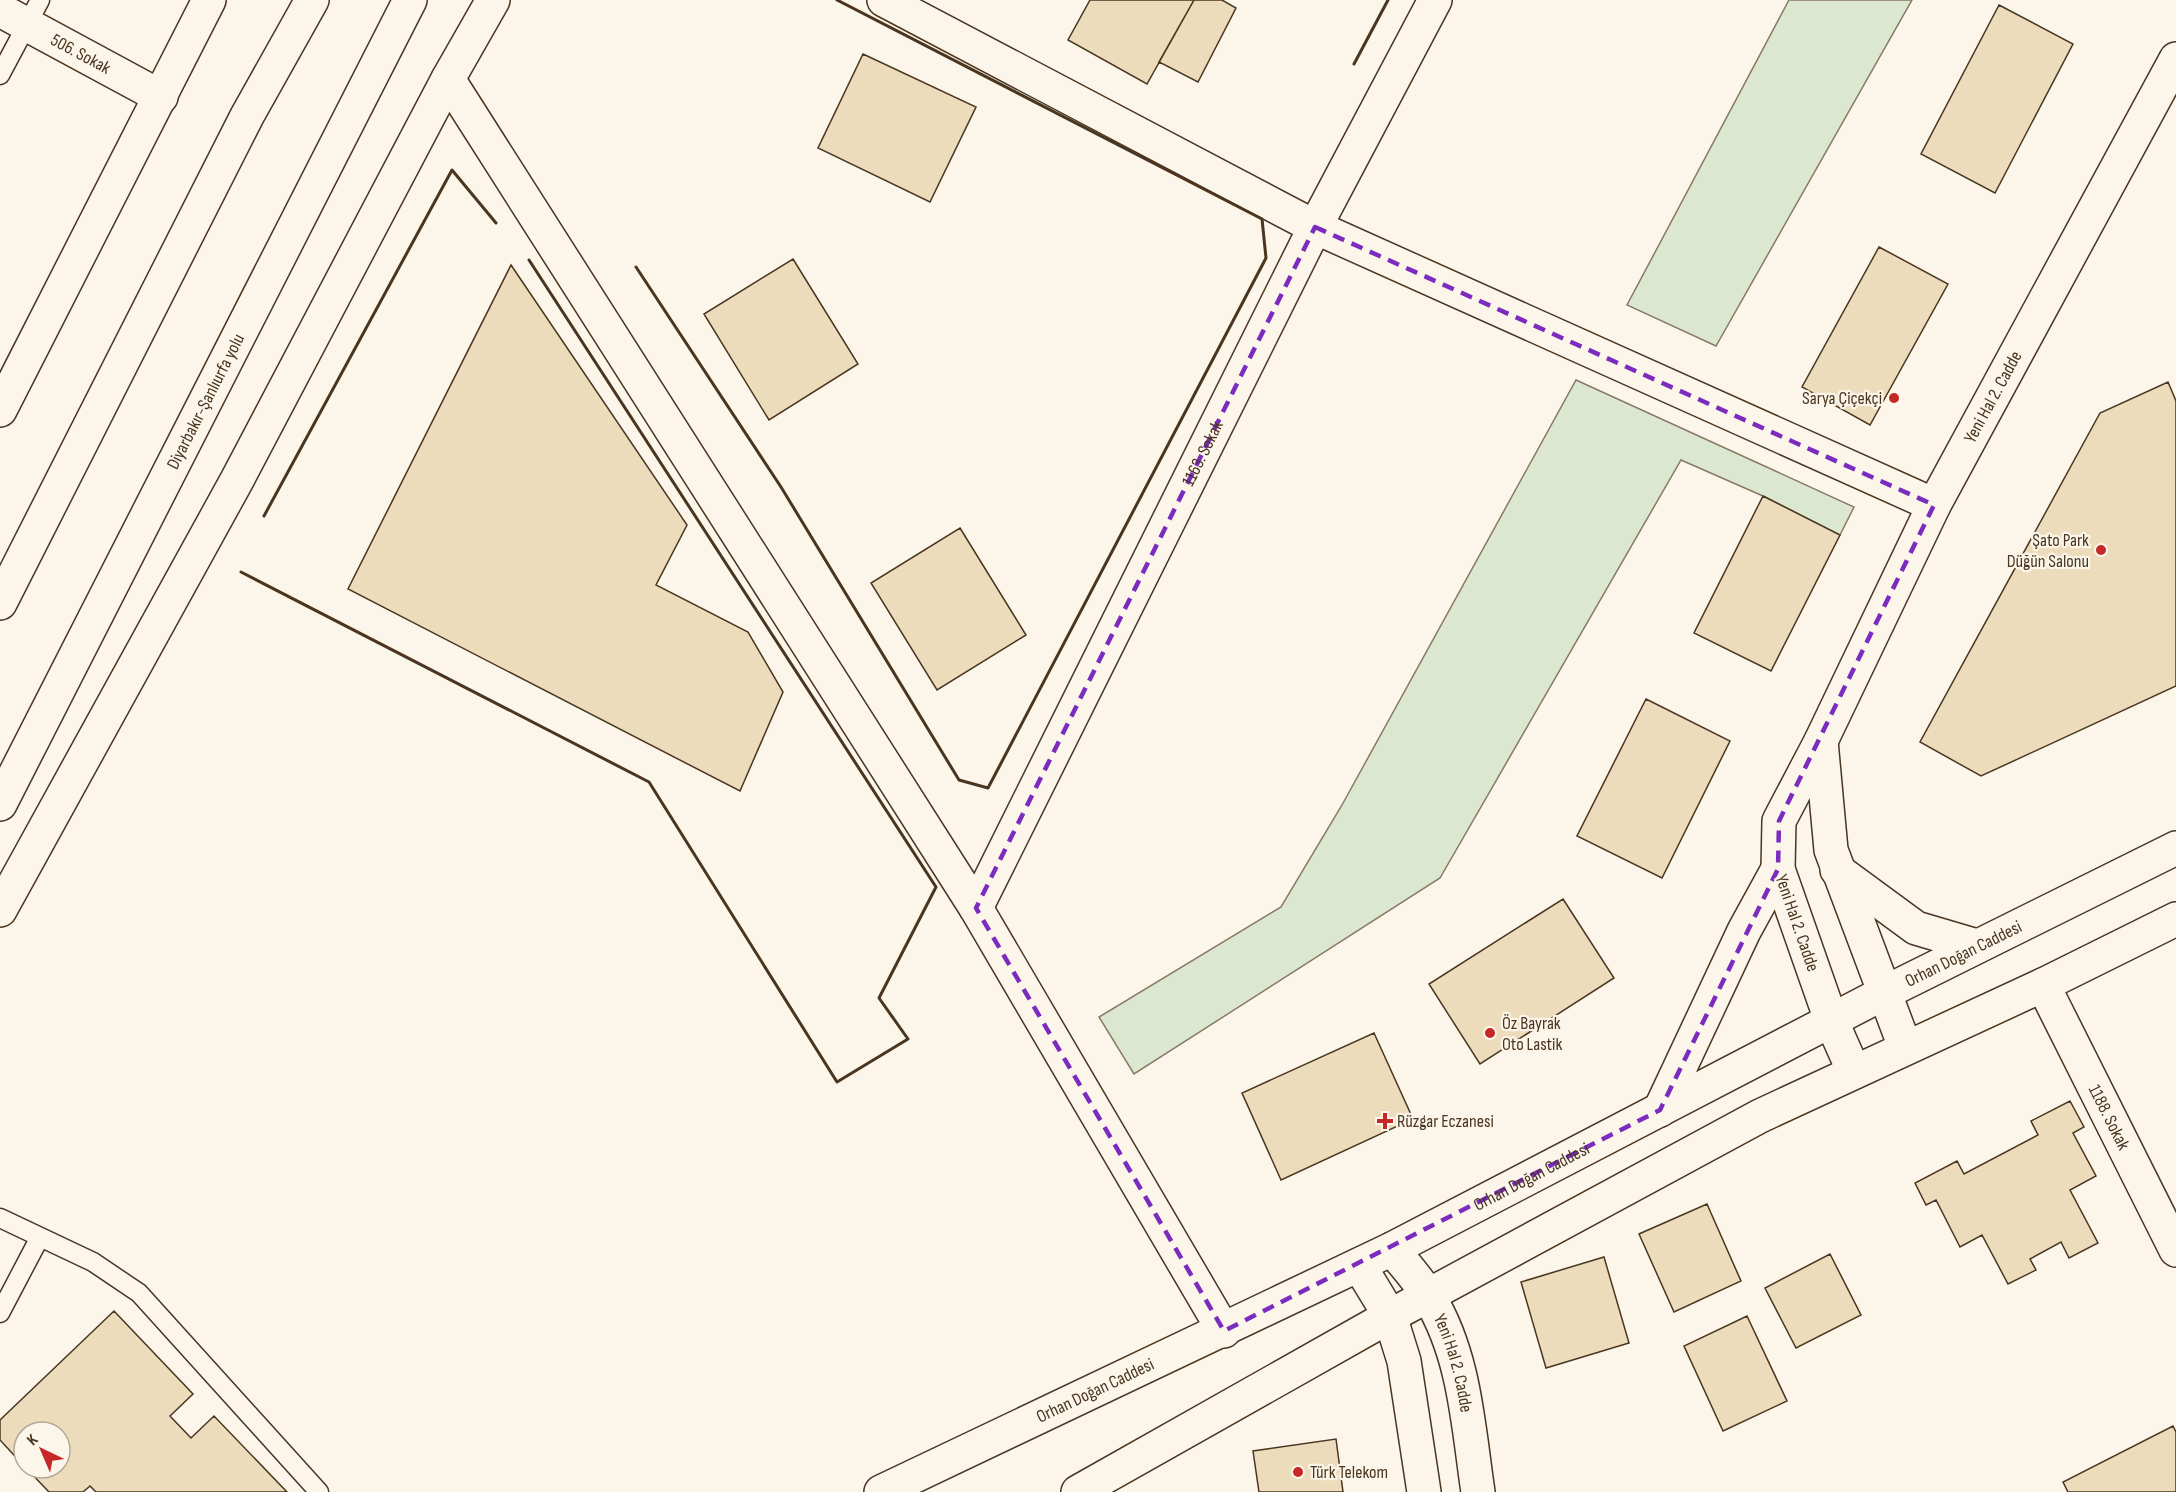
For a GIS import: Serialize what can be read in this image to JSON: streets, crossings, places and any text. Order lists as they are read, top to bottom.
{
  "streets": {
    "main road": [
      "506. Sokak",
      "Yeni Hal 2. Cadde",
      "Diyarbakır-Şanlıurfa yolu",
      "1163. Sokak",
      "Orhan Doğan Caddesi",
      "1188. Sokak"
    ]
  },
  "crossings": [
    ["Yeni Hal 2. Cadde", "Orhan Doğan Caddesi"]
  ],
  "places": {
    "other": [
      "Sarya Çiçekçi",
      "Şato Park Düğün Salonu",
      "Öz Bayrak Oto Lastik",
      "Türk Telekom"
    ],
    "health": ["Rüzgar Eczanesi"]
  },
  "north": "top left"
}
